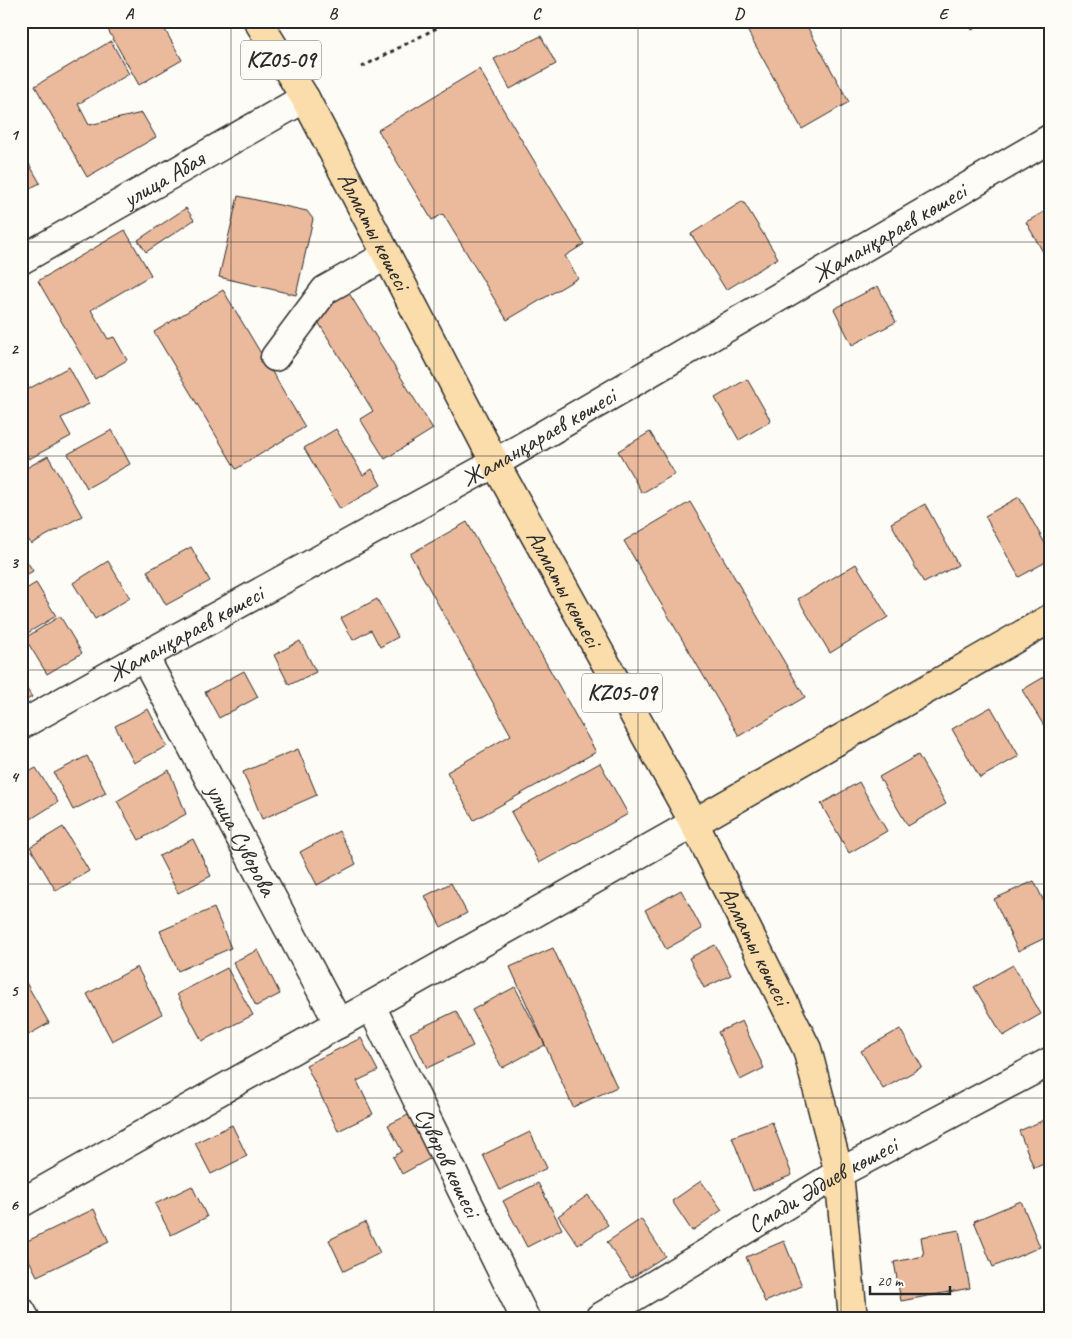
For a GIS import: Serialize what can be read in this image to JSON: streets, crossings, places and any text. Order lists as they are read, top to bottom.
{
  "streets": {
    "main road": ["KZ05-09", "Алматы көшесі"],
    "street": [
      "улица Абая",
      "Жаманқараев көшесі",
      "улица Суворова",
      "Суворов көшесі",
      "Смади Әбдиев көшесі"
    ]
  },
  "crossings": [
    ["улица Абая", "Алматы көшесі"],
    ["Алматы көшесі", "Жаманқараев көшесі"],
    ["Алматы көшесі", "Смади Әбдиев көшесі"],
    ["Жаманқараев көшесі", "улица Суворова"]
  ],
  "scale_bar": "20 m",
  "grid": {
    "columns": [
      "A",
      "B",
      "C",
      "D",
      "E"
    ],
    "rows": [
      "1",
      "2",
      "3",
      "4",
      "5",
      "6"
    ]
  }
}
